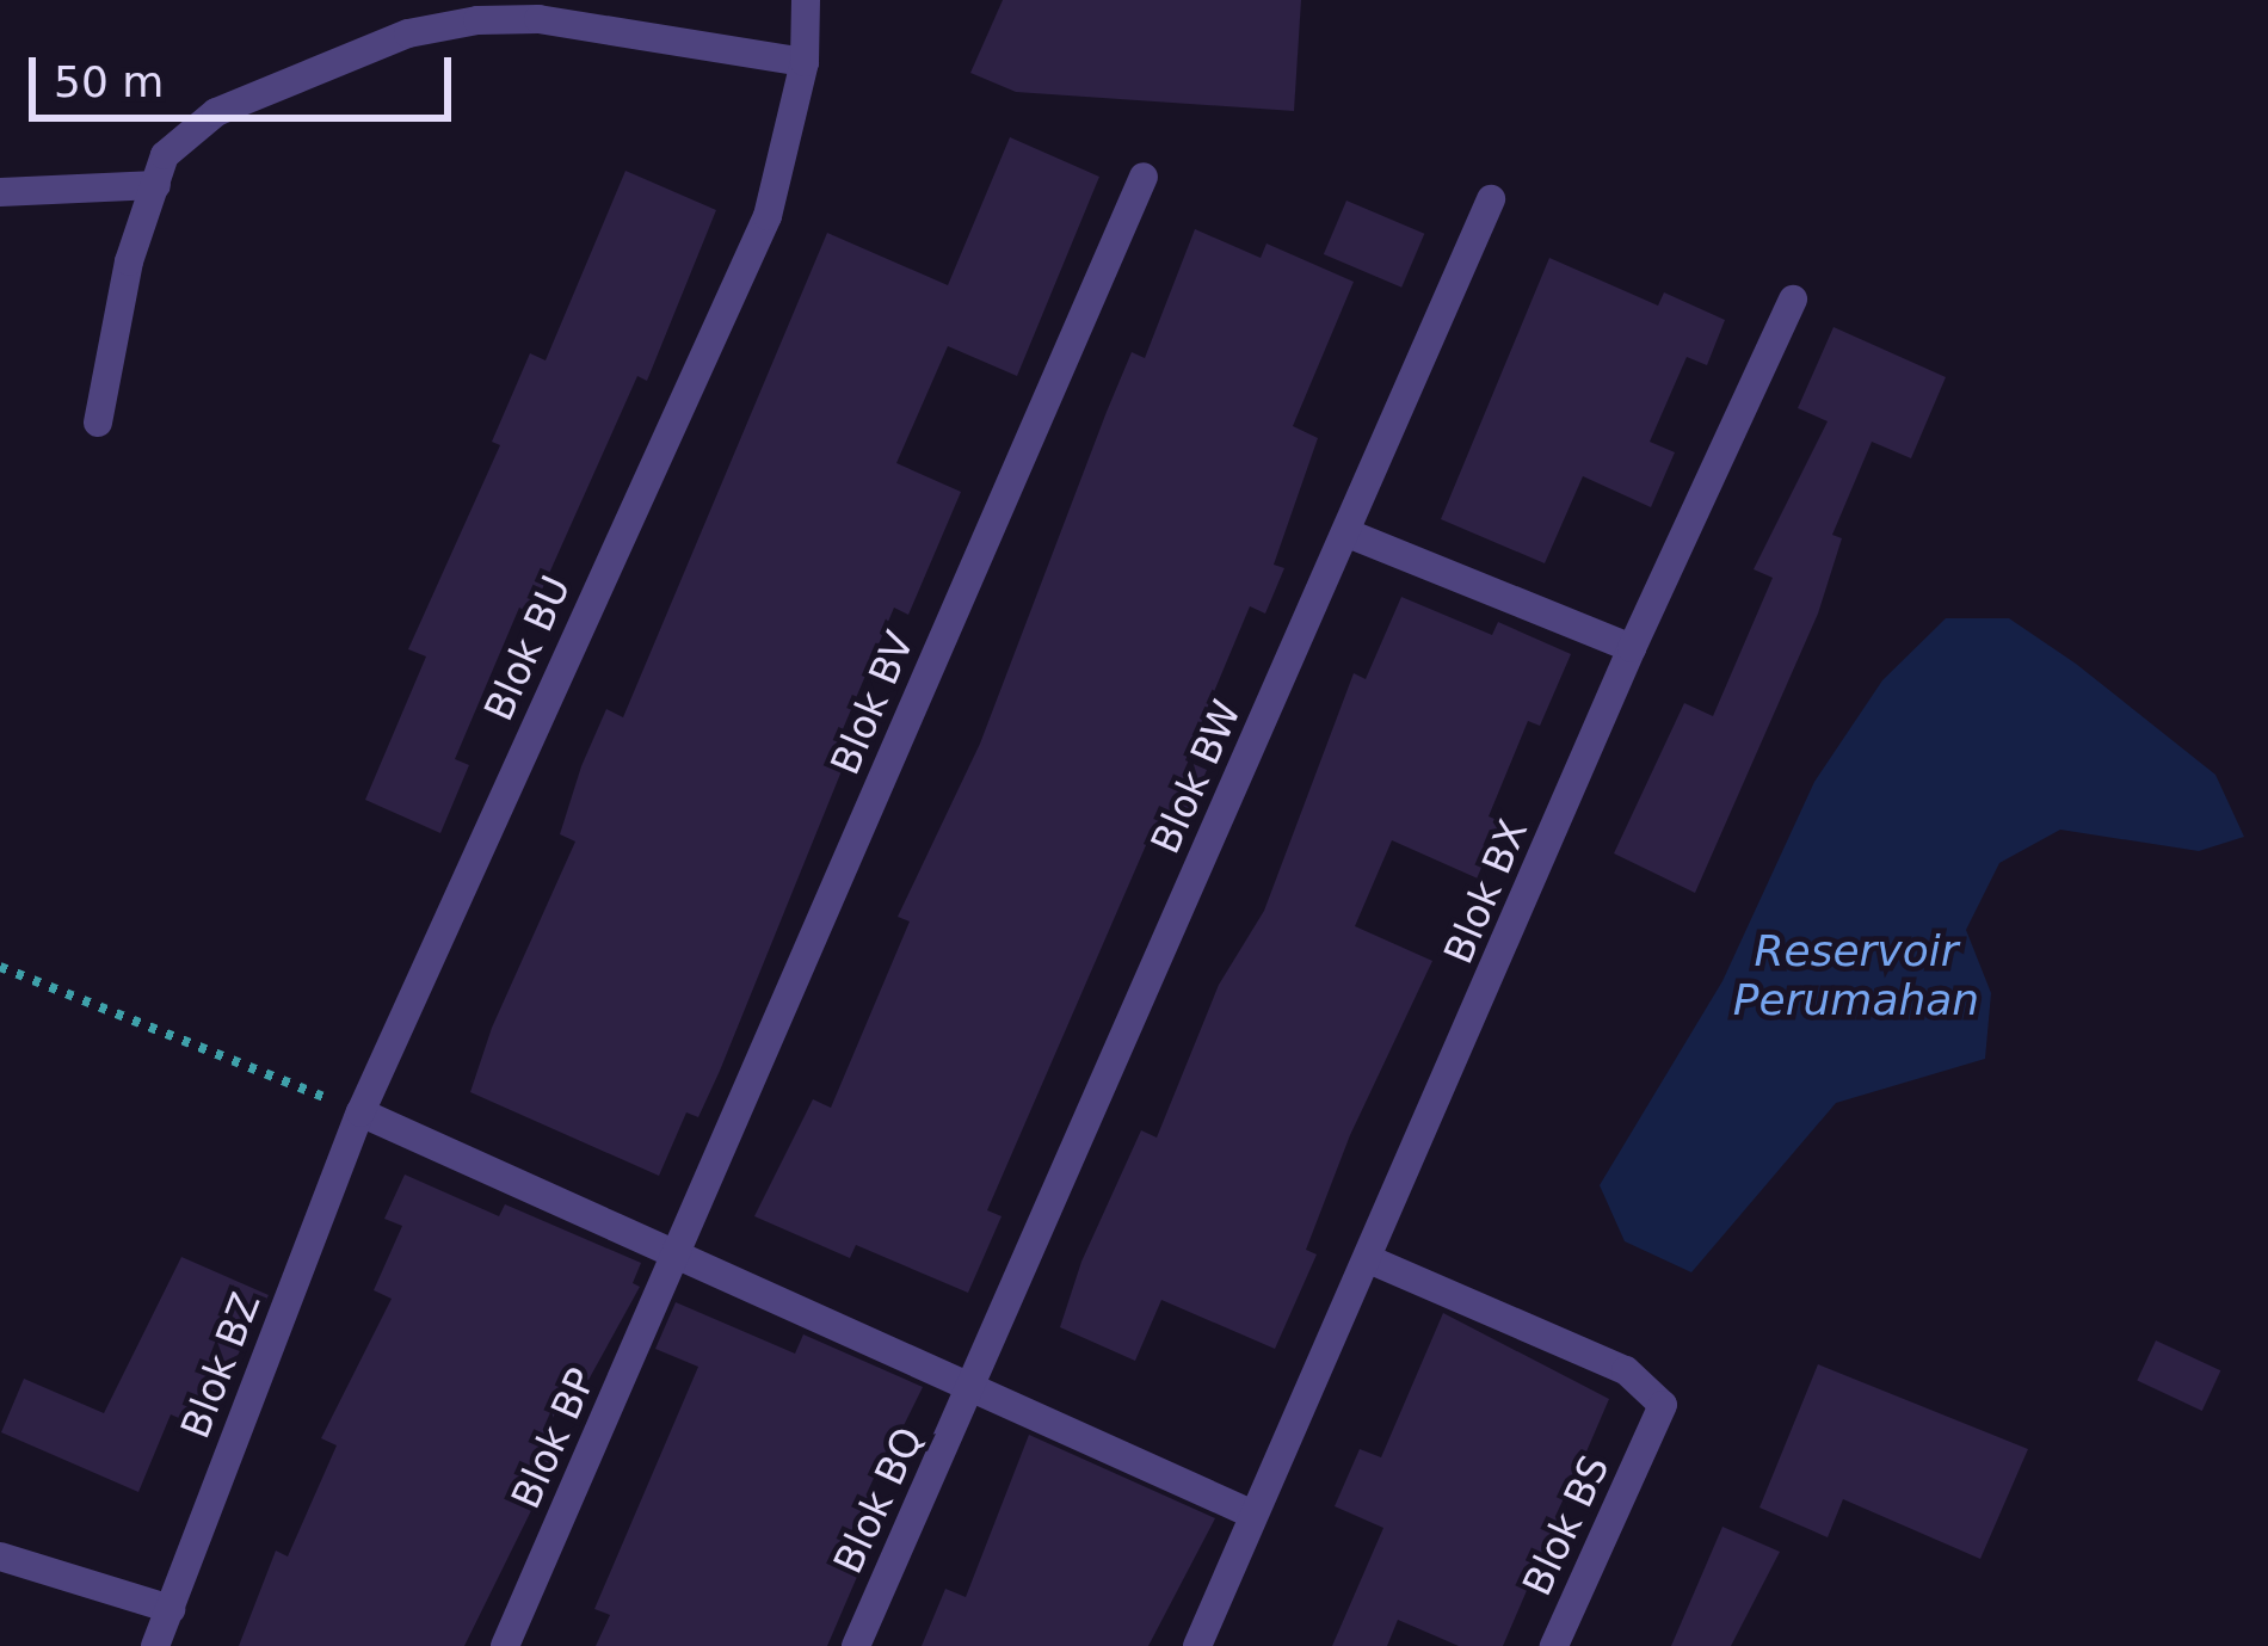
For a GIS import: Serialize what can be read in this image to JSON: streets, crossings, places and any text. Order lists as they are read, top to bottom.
{
  "streets": {
    "street": [
      "Blok BU",
      "Blok BV",
      "Blok BW",
      "Blok BX",
      "Blok BZ",
      "Blok BP",
      "Blok BQ",
      "Blok BS"
    ]
  },
  "crossings": [
    ["Blok BU", "Blok BZ"],
    ["Blok BV", "Blok BP"],
    ["Blok BW", "Blok BQ"],
    ["Blok BX", "Blok BS"]
  ],
  "water": ["Reservoir Perumahan"],
  "scale_bar": "50 m"
}
